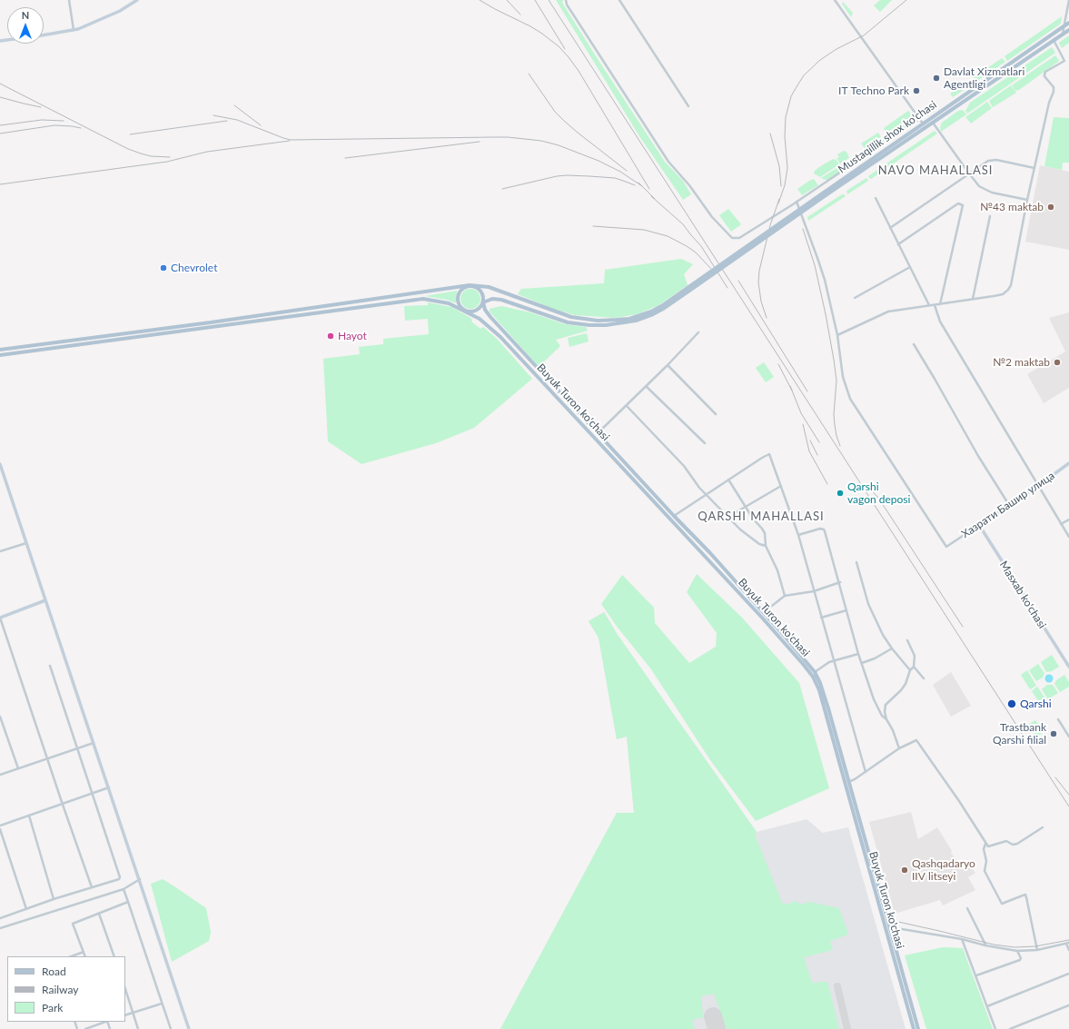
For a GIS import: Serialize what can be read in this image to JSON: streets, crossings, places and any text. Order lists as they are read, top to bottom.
{
  "streets": {
    "main road": ["Mustaqillik shox ko'chasi", "Buyuk Turon ko'chasi"],
    "street": ["Хазрати Башир улица", "Masxab ko'chasi"]
  },
  "crossings": [
    ["Хазрати Башир улица", "Masxab ko'chasi"]
  ],
  "districts": ["NAVO MAHALLASI", "QARSHI MAHALLASI"],
  "places": [
    "Davlat Xizmatlari Agentligi",
    "IT Techno Park",
    "№43 maktab",
    "Chevrolet",
    "Hayot",
    "№2 maktab",
    "Qarshi vagon deposi",
    "Qarshi",
    "Trastbank Qarshi filial",
    "Qashqadaryo IIV litseyi"
  ],
  "legend": ["Road", "Railway", "Park"],
  "north": "top"
}
